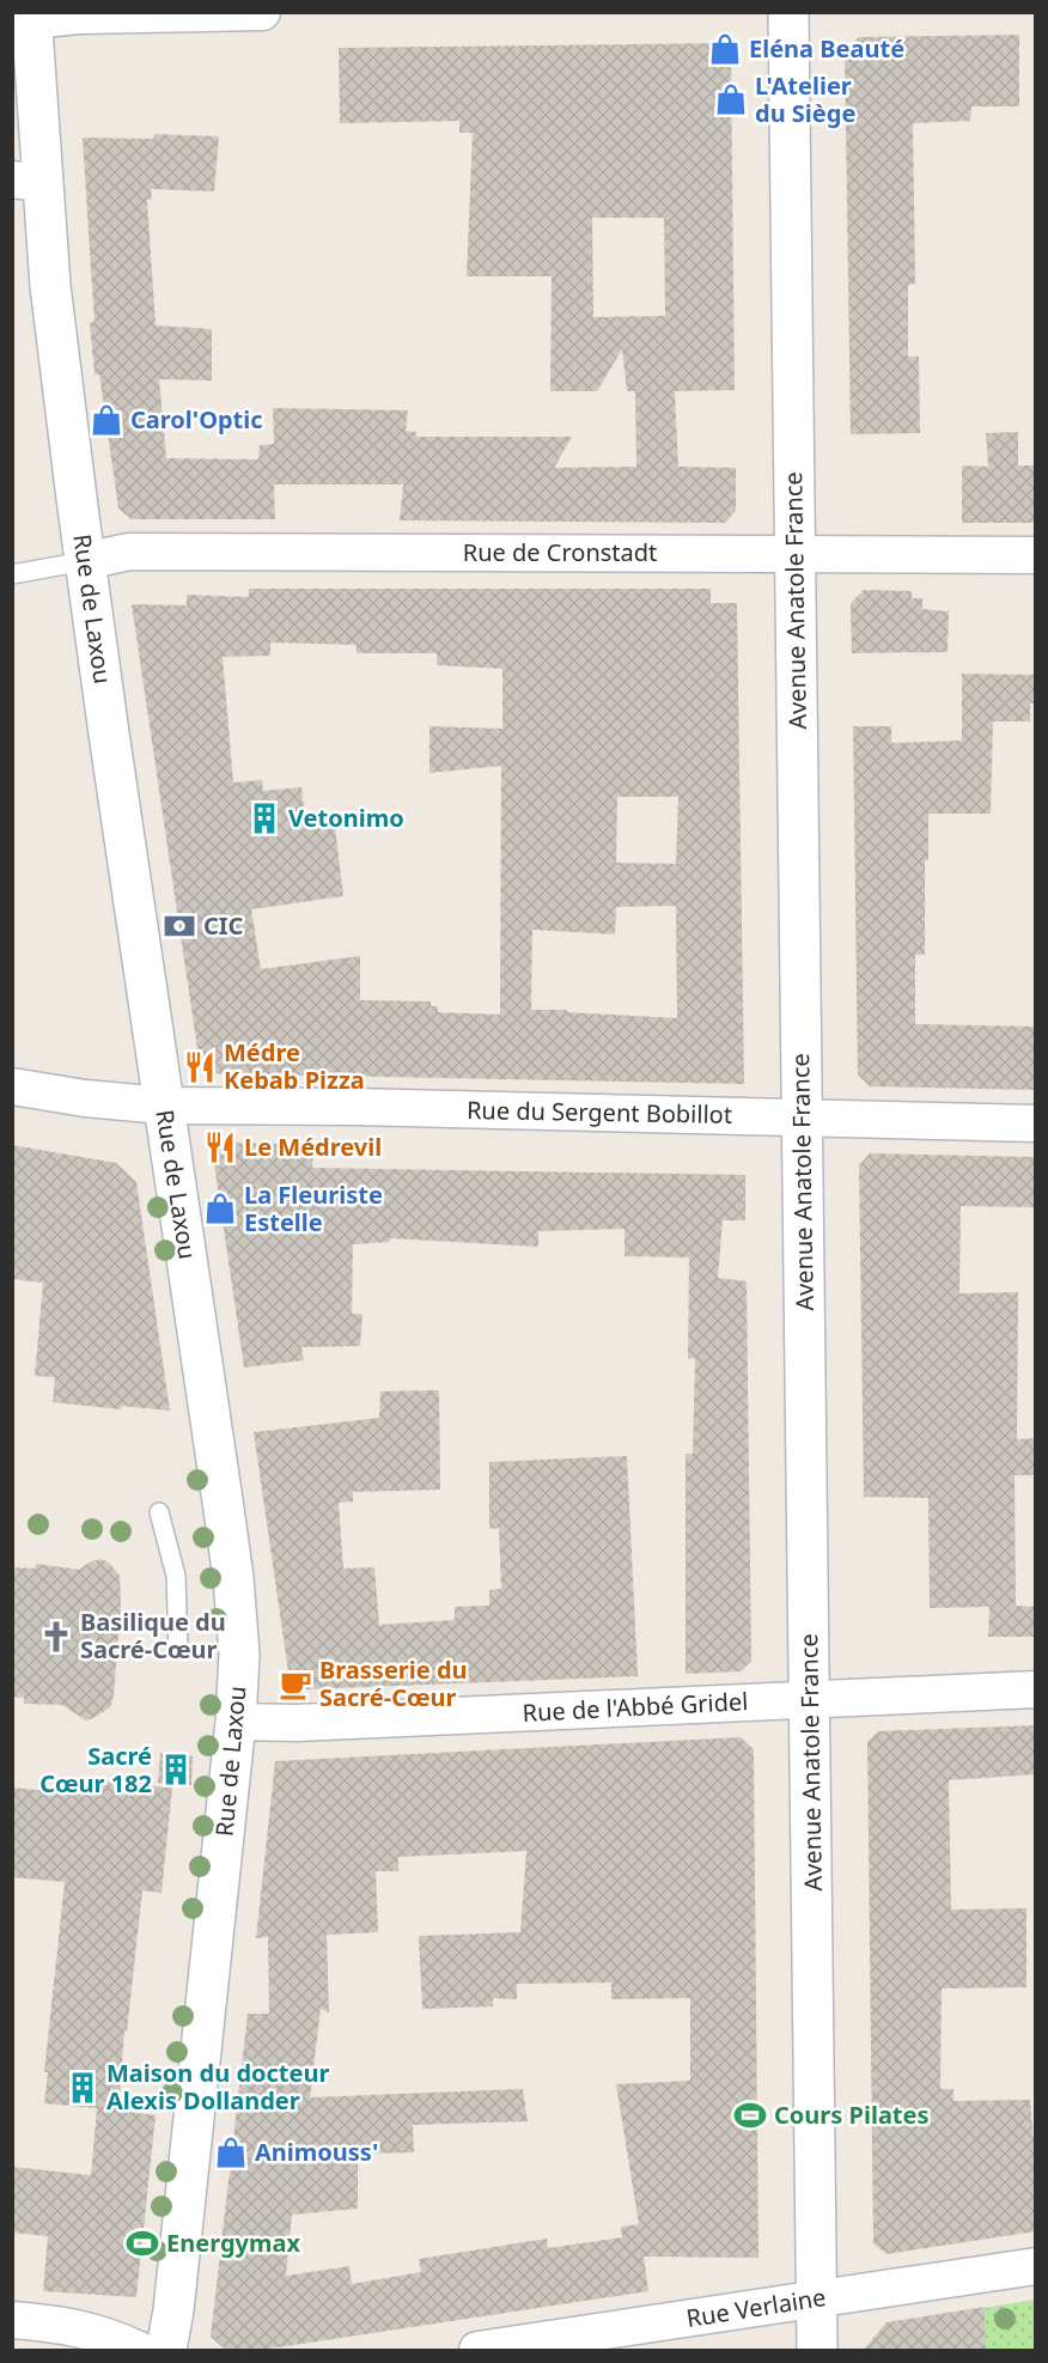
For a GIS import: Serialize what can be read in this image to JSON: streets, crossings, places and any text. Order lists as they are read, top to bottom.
{
  "streets": {
    "main road": ["Avenue Anatole France", "Rue de Laxou"],
    "street": [
      "Rue de Cronstadt",
      "Rue du Sergent Bobillot",
      "Rue de l'Abbé Gridel",
      "Rue Verlaine"
    ]
  },
  "crossings": [
    ["Rue de Cronstadt", "Avenue Anatole France"],
    ["Rue de Cronstadt", "Rue de Laxou"],
    ["Avenue Anatole France", "Rue du Sergent Bobillot"],
    ["Avenue Anatole France", "Rue de l'Abbé Gridel"],
    ["Avenue Anatole France", "Rue Verlaine"],
    ["Rue de Laxou", "Rue du Sergent Bobillot"],
    ["Rue de Laxou", "Rue de l'Abbé Gridel"]
  ],
  "places": {
    "shop": [
      "Eléna Beauté",
      "L'Atelier du Siège",
      "Carol'Optic",
      "La Fleuriste Estelle",
      "Animouss'"
    ],
    "building": ["Vetonimo", "Sacré Cœur 182", "Maison du docteur Alexis Dollander"],
    "bank": ["CIC"],
    "restaurant": ["Médre Kebab Pizza", "Le Médrevil"],
    "church": ["Basilique du Sacré-Cœur"],
    "cafe": ["Brasserie du Sacré-Cœur"],
    "sports": ["Cours Pilates", "Energymax"]
  }
}
